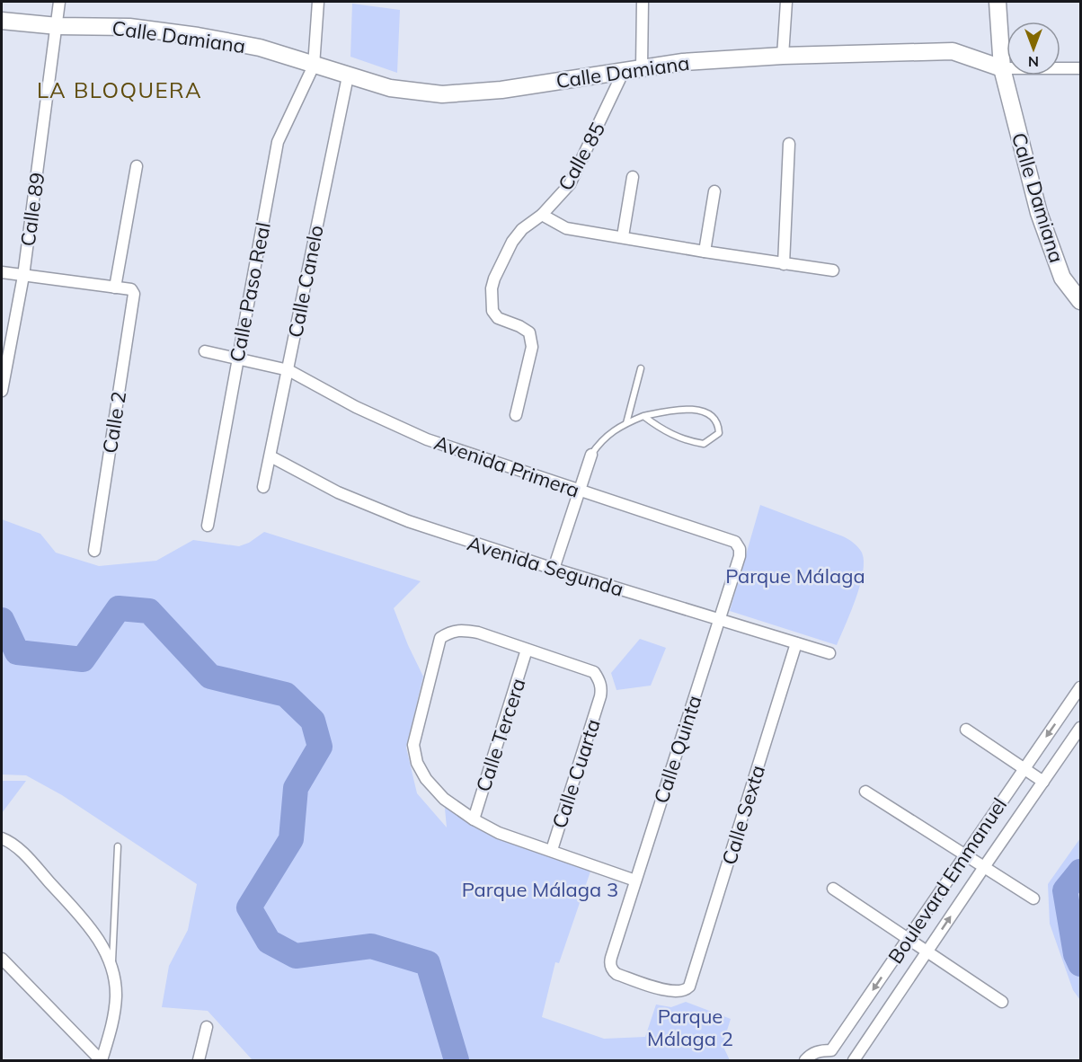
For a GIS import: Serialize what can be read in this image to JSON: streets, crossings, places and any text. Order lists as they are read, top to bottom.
{
  "streets": {
    "street": [
      "Calle Damiana",
      "Calle 85",
      "Calle 89",
      "Calle Canelo",
      "Calle Paso Real",
      "Calle 2",
      "Avenida Primera",
      "Avenida Segunda",
      "Calle Tercera",
      "Calle Quinta",
      "Calle Cuarta",
      "Calle Sexta",
      "Boulevard Emmanuel"
    ]
  },
  "crossings": [
    ["Calle Damiana", "Calle 85"],
    ["Calle Damiana", "Calle 89"],
    ["Calle Damiana", "Calle Canelo"],
    ["Calle Damiana", "Calle Paso Real"],
    ["Calle Canelo", "Avenida Primera"],
    ["Calle Canelo", "Avenida Segunda"],
    ["Calle Paso Real", "Avenida Primera"],
    ["Avenida Primera", "Calle Quinta"],
    ["Avenida Segunda", "Calle Quinta"],
    ["Avenida Segunda", "Calle Sexta"],
    ["Calle Tercera", "Calle Cuarta"],
    ["Calle Quinta", "Calle Sexta"]
  ],
  "districts": ["LA BLOQUERA"],
  "parks": ["Parque Málaga", "Parque Málaga 3", "Parque Málaga 2"],
  "north": "bottom"
}
